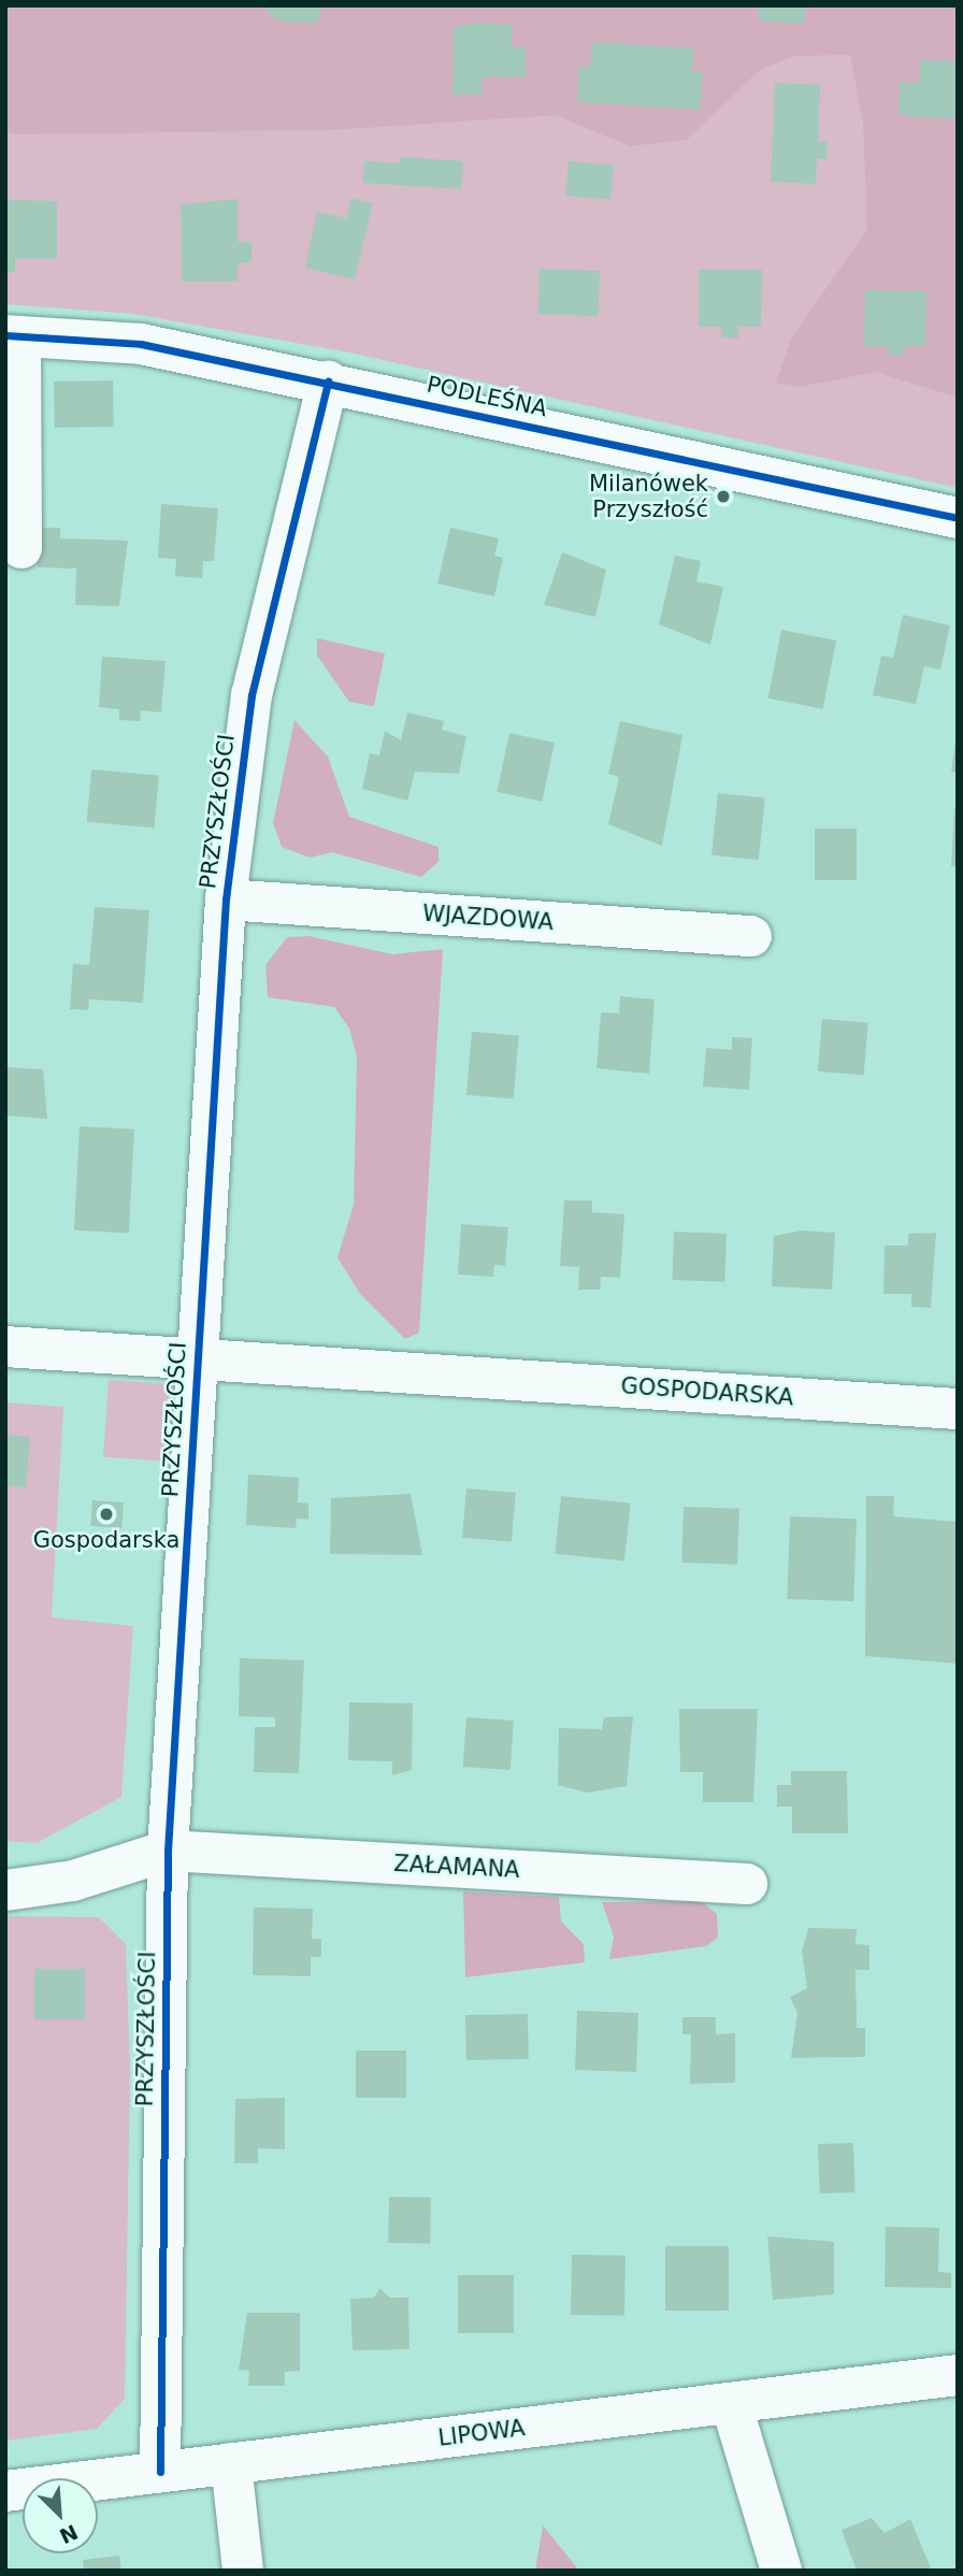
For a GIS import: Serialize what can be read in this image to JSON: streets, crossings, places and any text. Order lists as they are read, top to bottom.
{
  "streets": {
    "street": [
      "PODLEŚNA",
      "PRZYSZŁOŚCI",
      "WJAZDOWA",
      "GOSPODARSKA",
      "ZAŁAMANA",
      "LIPOWA"
    ]
  },
  "crossings": [
    ["PODLEŚNA", "PRZYSZŁOŚCI"],
    ["PRZYSZŁOŚCI", "WJAZDOWA"],
    ["PRZYSZŁOŚCI", "GOSPODARSKA"],
    ["PRZYSZŁOŚCI", "ZAŁAMANA"],
    ["PRZYSZŁOŚCI", "LIPOWA"]
  ],
  "places": ["Milanówek Przyszłość", "Gospodarska"],
  "north": "bottom right"
}
